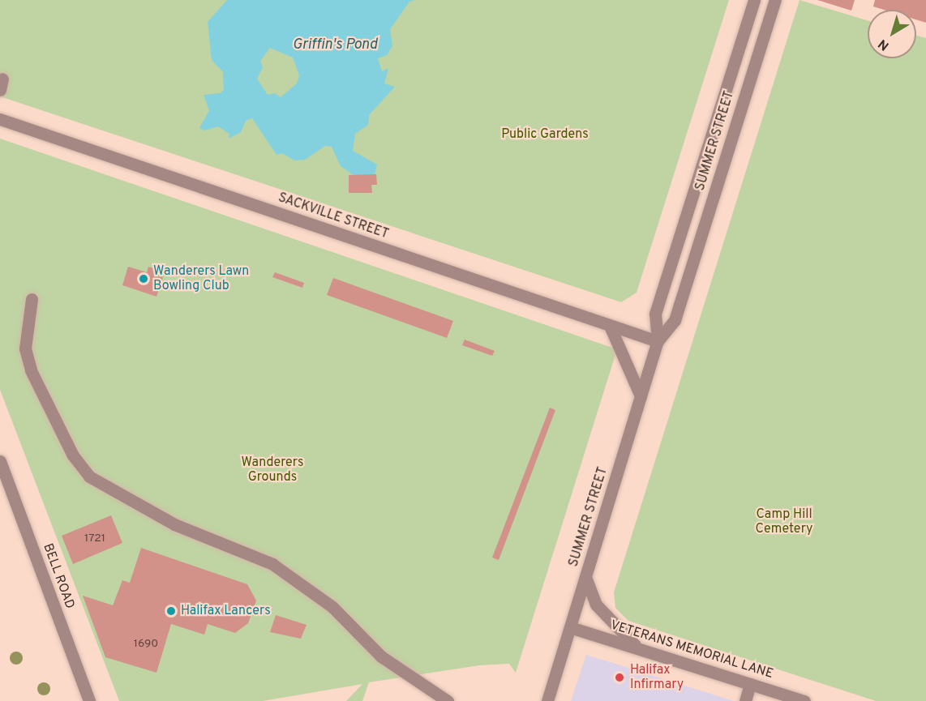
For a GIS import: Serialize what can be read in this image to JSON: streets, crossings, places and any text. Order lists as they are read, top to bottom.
{
  "streets": {
    "street": [
      "SUMMER STREET",
      "SACKVILLE STREET",
      "BELL ROAD",
      "VETERANS MEMORIAL LANE"
    ]
  },
  "crossings": [
    ["SUMMER STREET", "SACKVILLE STREET"],
    ["SUMMER STREET", "VETERANS MEMORIAL LANE"]
  ],
  "water": ["Griffin's Pond"],
  "parks": ["Public Gardens", "Wanderers Grounds", "Camp Hill Cemetery"],
  "places": ["Wanderers Lawn Bowling Club", "Halifax Lancers", "Halifax Infirmary"],
  "house_numbers": ["1721", "1690"],
  "north": "bottom left"
}
